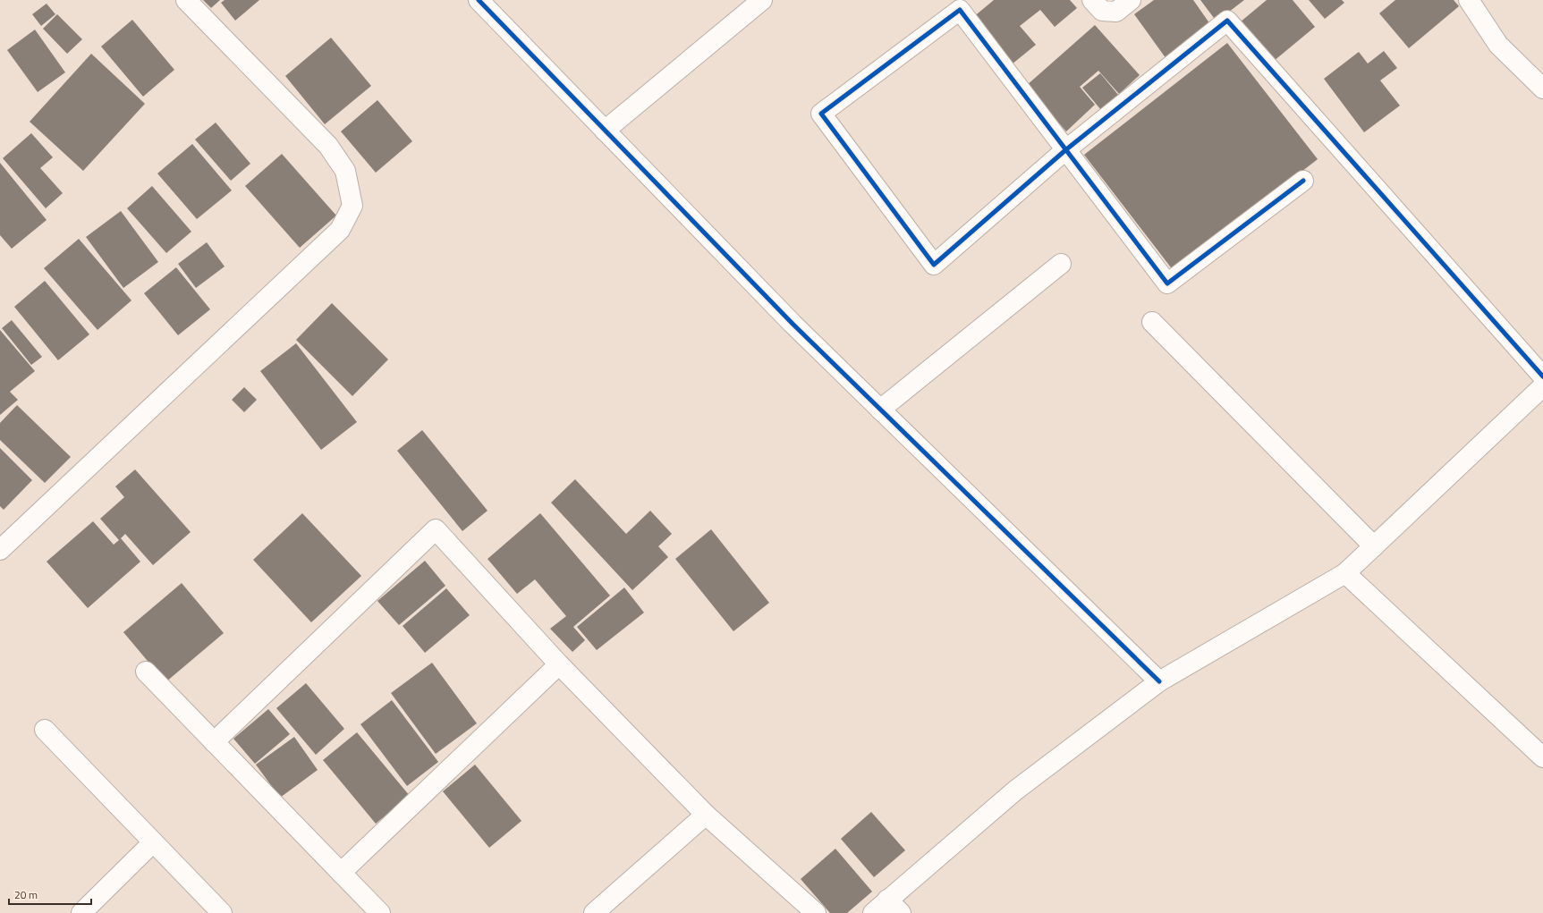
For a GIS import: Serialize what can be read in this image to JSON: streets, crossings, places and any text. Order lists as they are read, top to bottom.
{
  "scale_bar": "20 m"
}
